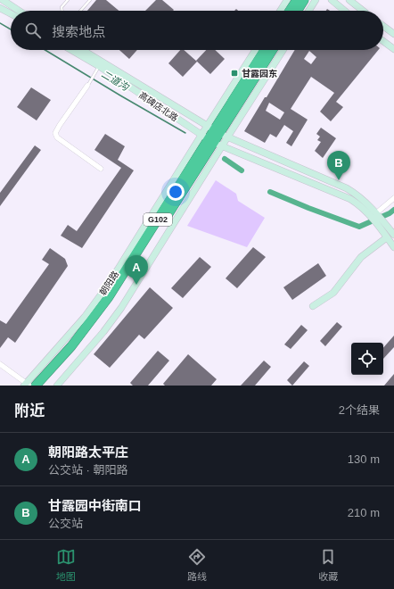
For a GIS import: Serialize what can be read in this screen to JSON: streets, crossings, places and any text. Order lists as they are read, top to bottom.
{
  "streets": {
    "highway": ["G102", "朝阳路"],
    "street": ["高碑店北路"]
  },
  "crossings": [
    ["高碑店北路", "朝阳路"]
  ],
  "water": ["二道沟"],
  "places": {
    "transit": ["甘露园东"]
  },
  "page": {
    "search": "搜索地点",
    "pins": ["B", "A"],
    "heading": ["附近", "2个结果"],
    "list": [
      {
        "mark": "A",
        "name": "朝阳路太平庄",
        "note": "公交站 · 朝阳路",
        "value": "130 m"
      },
      {
        "mark": "B",
        "name": "甘露园中街南口",
        "note": "公交站",
        "value": "210 m"
      }
    ],
    "nav": ["地图", "路线", "收藏"]
  }
}
